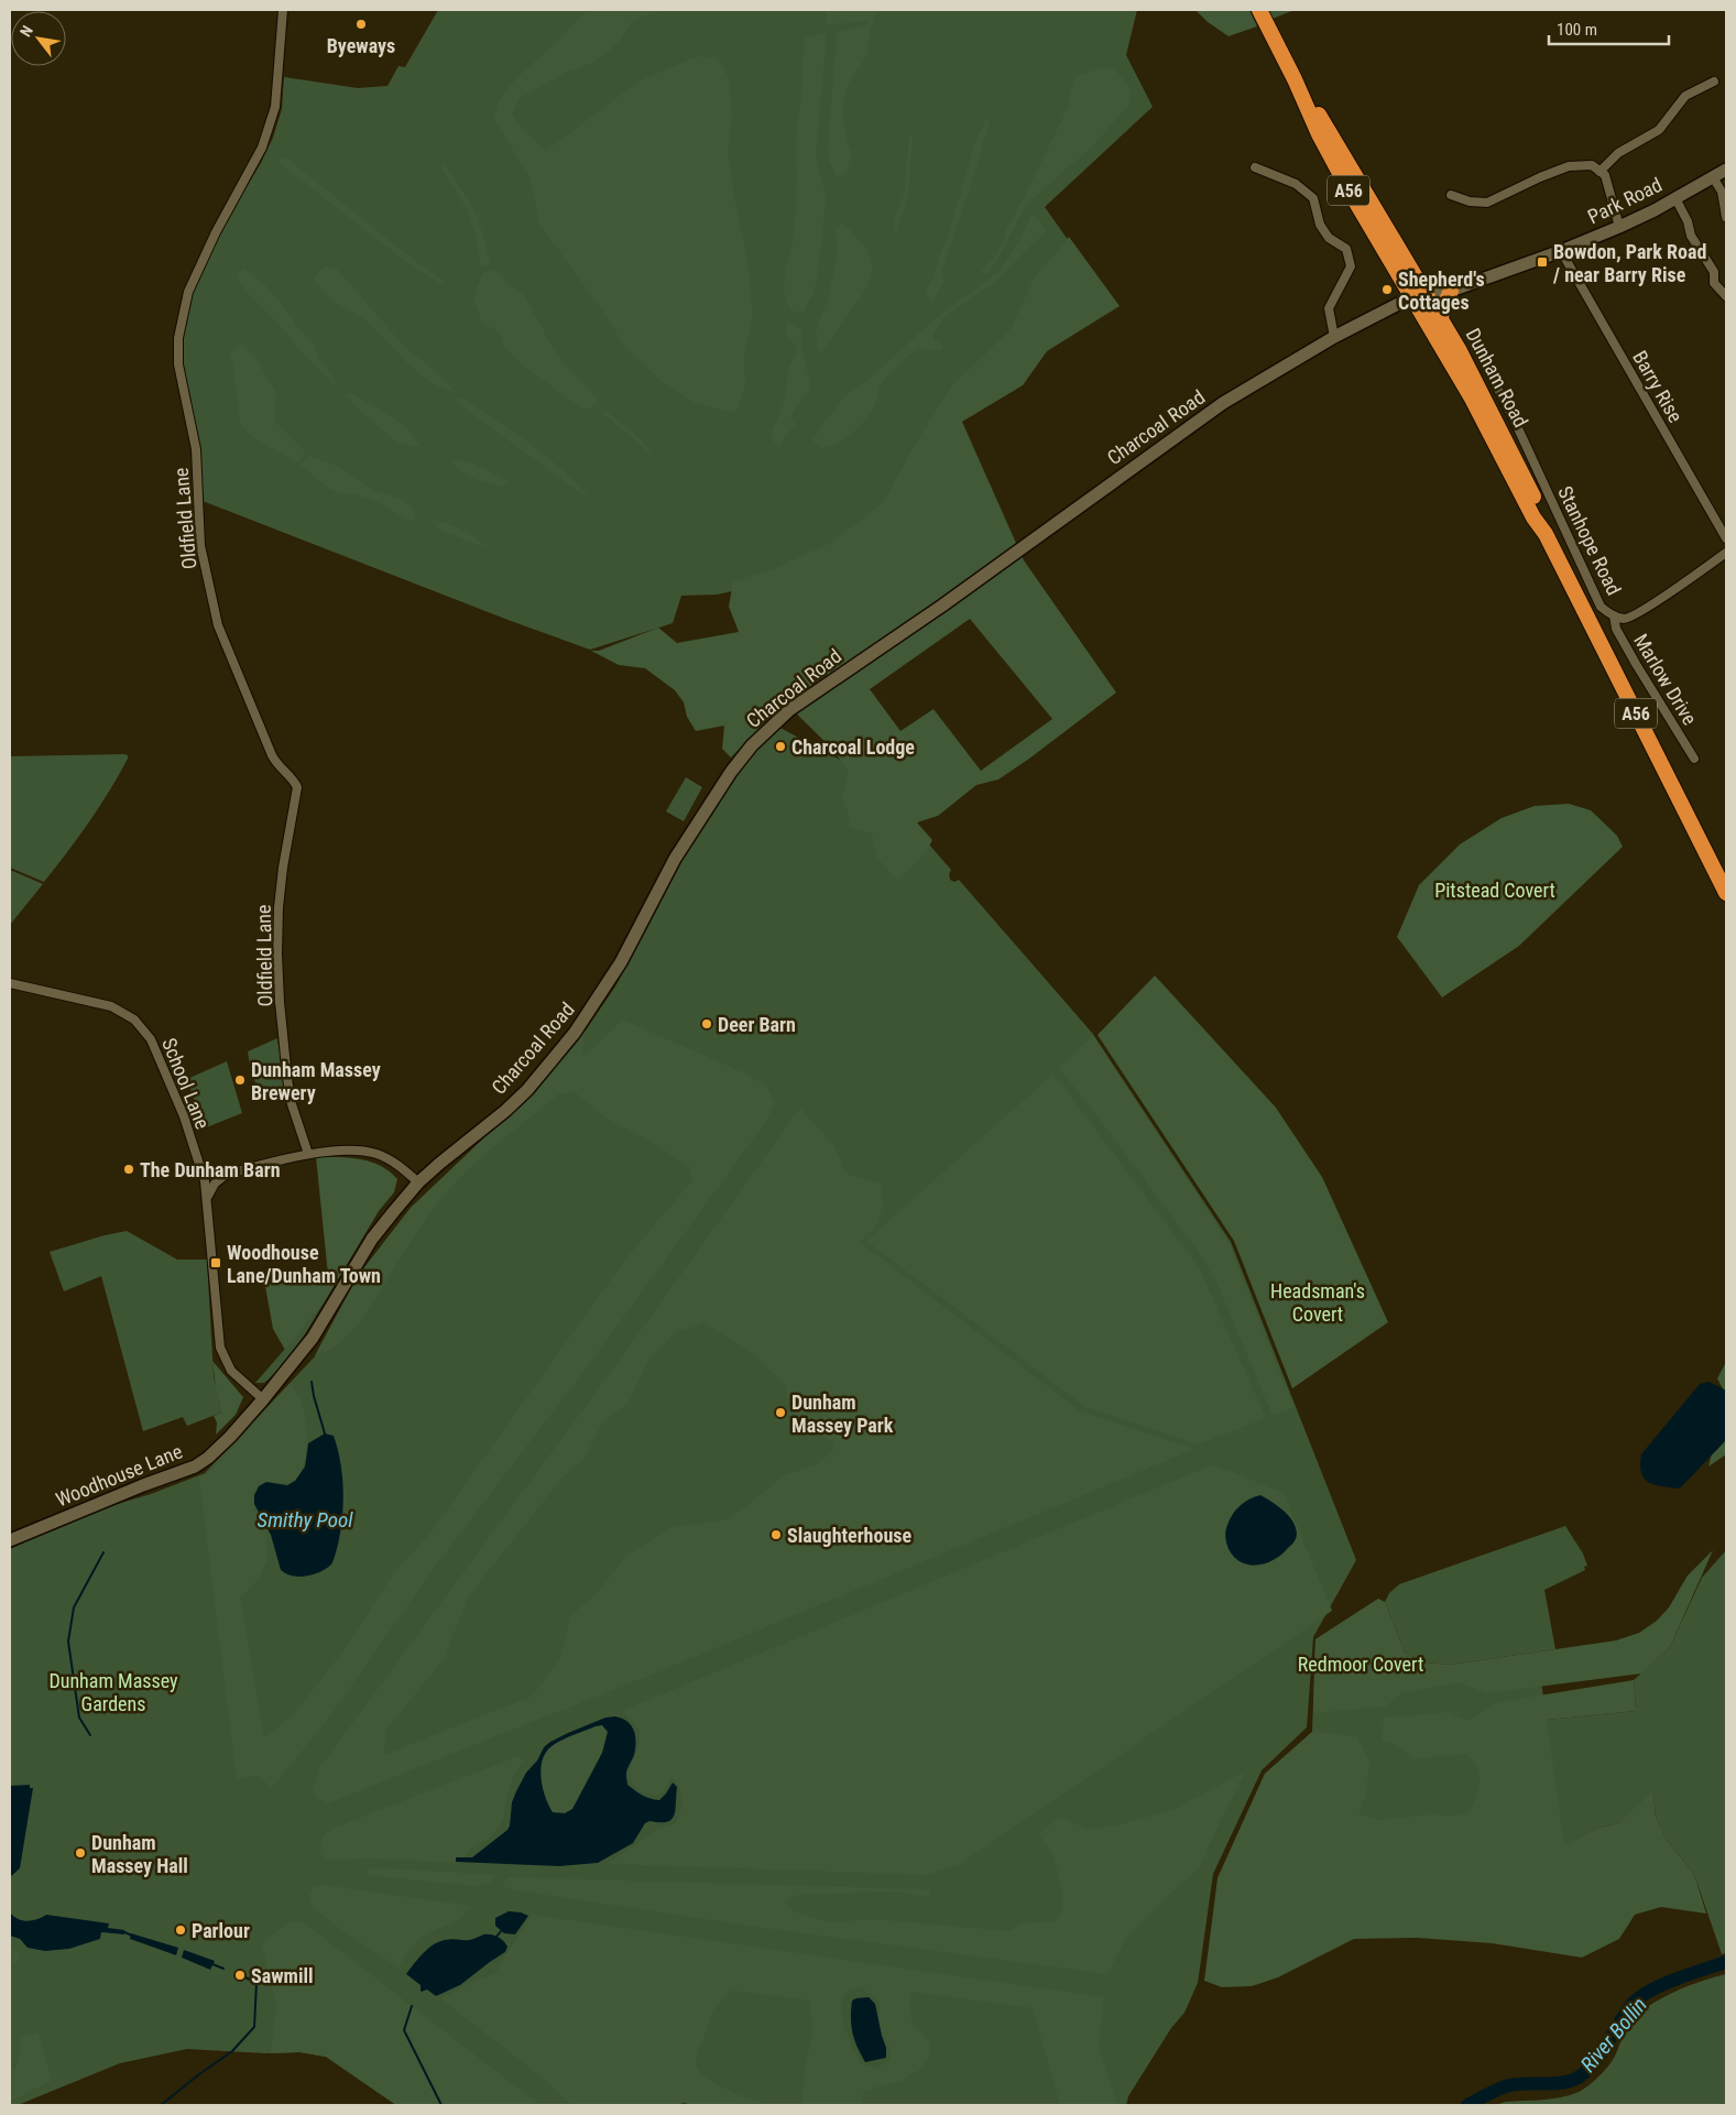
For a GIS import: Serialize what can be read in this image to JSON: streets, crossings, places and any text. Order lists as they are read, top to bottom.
{
  "streets": {
    "highway": ["A56", "Dunham Road"],
    "main road": ["Park Road", "Charcoal Road", "Woodhouse Lane"],
    "street": [
      "Barry Rise",
      "Oldfield Lane",
      "Stanhope Road",
      "Marlow Drive",
      "School Lane"
    ]
  },
  "crossings": [
    ["Park Road", "Dunham Road"],
    ["Park Road", "Barry Rise"],
    ["Park Road", "Charcoal Road"],
    ["Dunham Road", "Charcoal Road"],
    ["Charcoal Road", "Woodhouse Lane"],
    ["Stanhope Road", "Marlow Drive"]
  ],
  "water": ["Smithy Pool", "River Bollin"],
  "parks": [
    "Pitstead Covert",
    "Headsman's Covert",
    "Redmoor Covert",
    "Dunham Massey Gardens"
  ],
  "places": {
    "other": [
      "Byeways",
      "Shepherd's Cottages",
      "Charcoal Lodge",
      "Deer Barn",
      "Dunham Massey Brewery",
      "The Dunham Barn",
      "Dunham Massey Park",
      "Slaughterhouse",
      "Dunham Massey Hall",
      "Parlour",
      "Sawmill"
    ],
    "transit": ["Bowdon, Park Road / near Barry Rise", "Woodhouse Lane/Dunham Town"]
  },
  "scale_bar": "100 m",
  "north": "top left"
}
